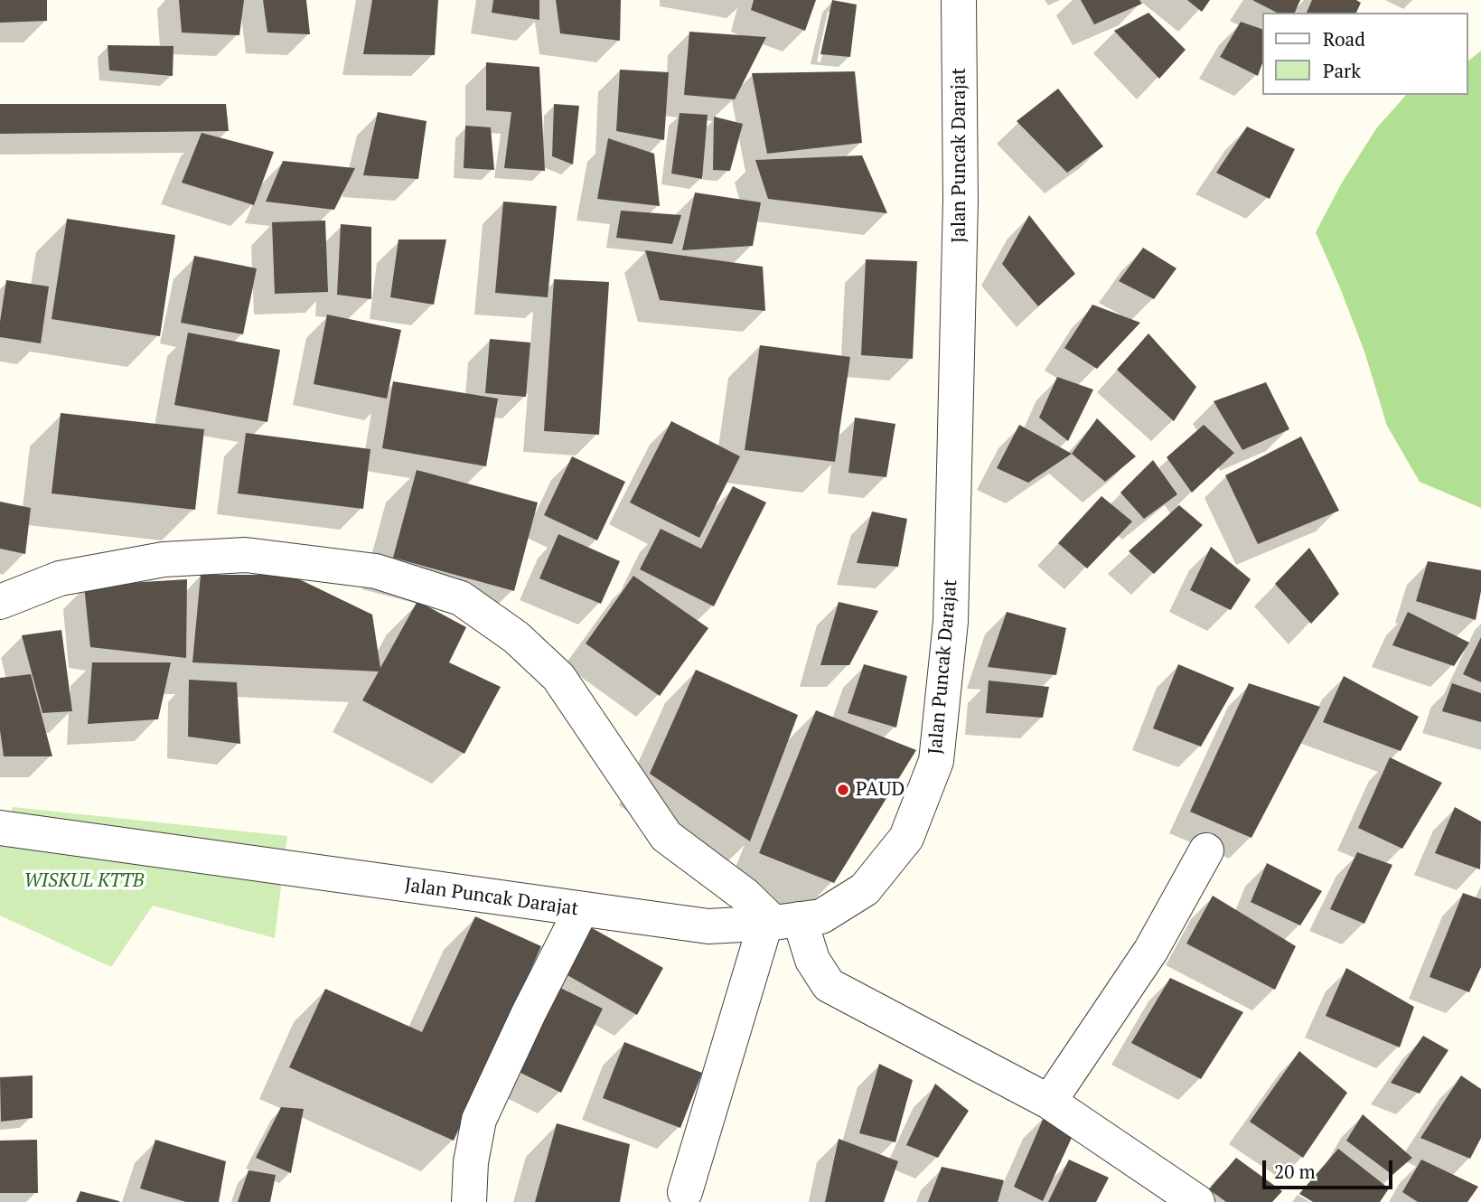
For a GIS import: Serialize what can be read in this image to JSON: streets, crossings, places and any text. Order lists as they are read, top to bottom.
{
  "streets": {
    "street": ["Jalan Puncak Darajat"]
  },
  "parks": ["WISKUL KTTB"],
  "places": ["PAUD"],
  "legend": ["Road", "Park"],
  "scale_bar": "20 m"
}
